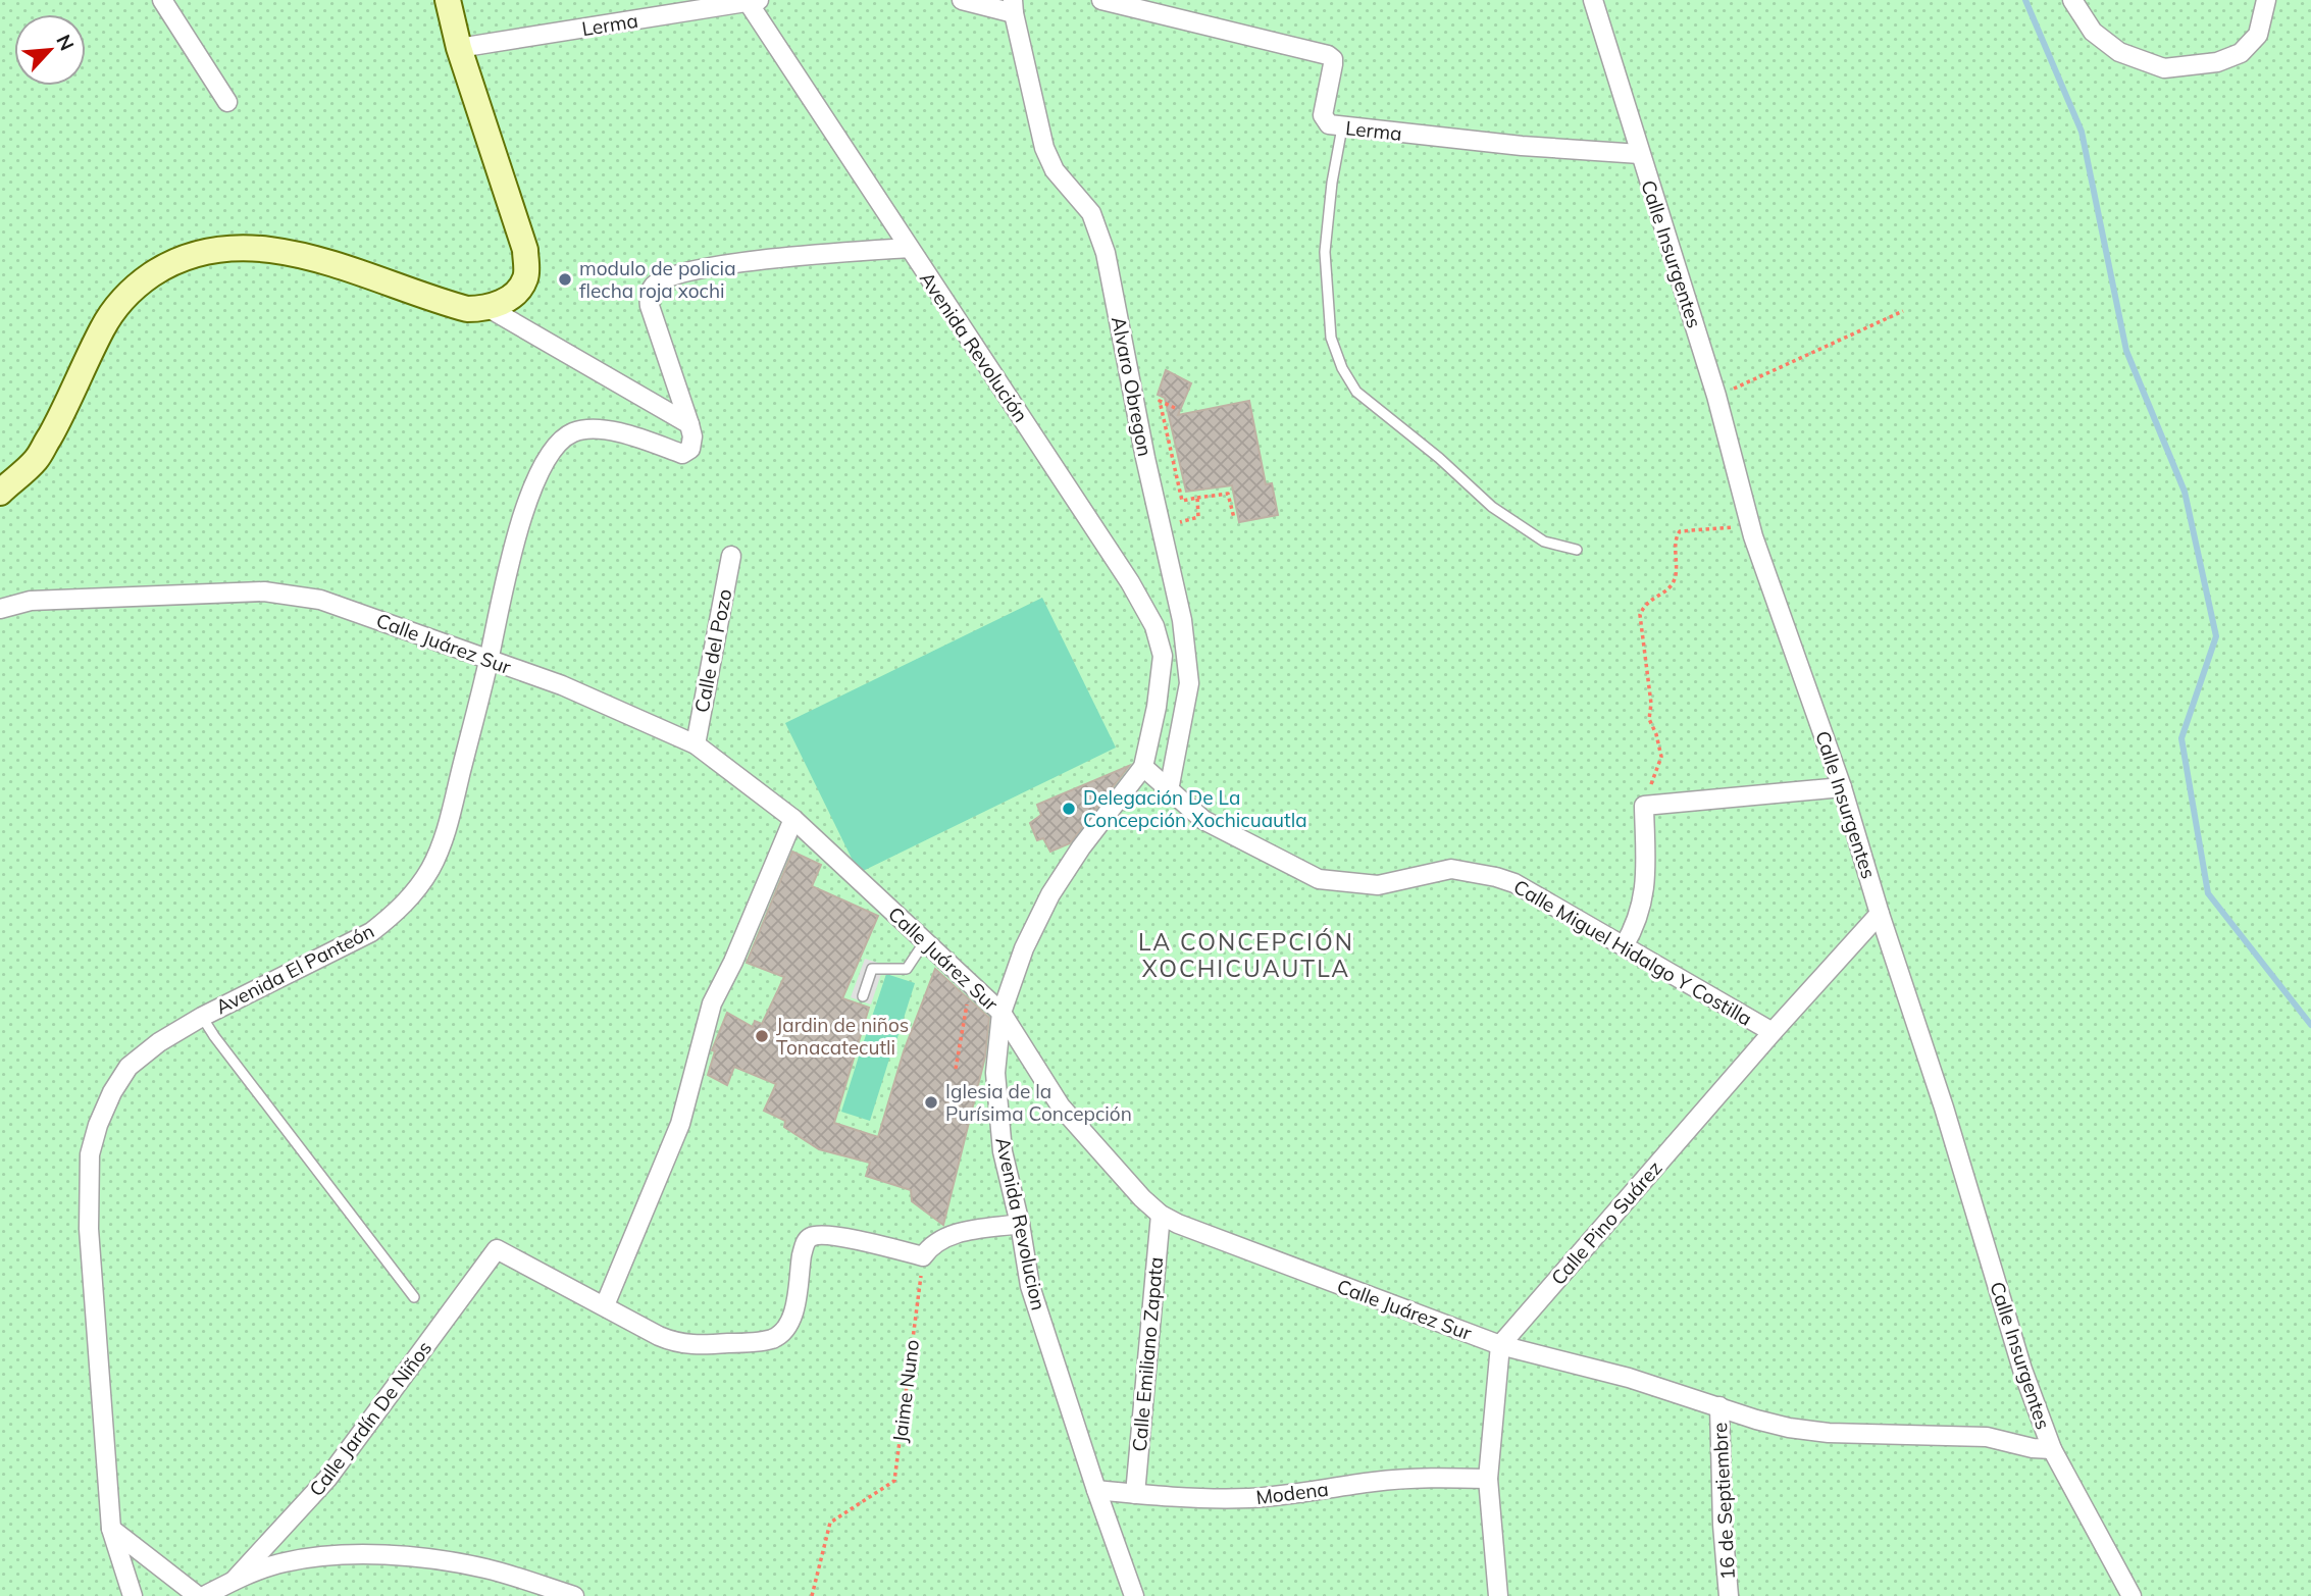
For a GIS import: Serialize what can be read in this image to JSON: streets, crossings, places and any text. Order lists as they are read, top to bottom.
{
  "streets": {
    "street": [
      "Lerma",
      "Calle Insurgentes",
      "Avenida Revolución",
      "Alvaro Obregon",
      "Calle Juárez Sur",
      "Calle del Pozo",
      "Calle Miguel Hidalgo Y Costilla",
      "Avenida El Panteón",
      "Calle Pino Suárez",
      "Avenida Revolucion",
      "Calle Emiliano Zapata",
      "Calle Jardín De Niños",
      "Modena",
      "16 de Septiembre"
    ],
    "path": ["Jaime Nuno"]
  },
  "crossings": [
    ["Lerma", "Calle Insurgentes"],
    ["Lerma", "Avenida Revolución"],
    ["Calle Insurgentes", "Calle Juárez Sur"],
    ["Calle Insurgentes", "Calle Pino Suárez"],
    ["Avenida Revolución", "Avenida Revolucion"],
    ["Alvaro Obregon", "Calle Miguel Hidalgo Y Costilla"],
    ["Calle Juárez Sur", "Calle del Pozo"],
    ["Calle Juárez Sur", "Avenida El Panteón"],
    ["Calle Juárez Sur", "Calle Pino Suárez"],
    ["Calle Juárez Sur", "Avenida Revolucion"],
    ["Calle Juárez Sur", "Calle Emiliano Zapata"],
    ["Calle Juárez Sur", "16 de Septiembre"],
    ["Calle Miguel Hidalgo Y Costilla", "Calle Pino Suárez"],
    ["Calle Miguel Hidalgo Y Costilla", "Avenida Revolucion"],
    ["Avenida Revolucion", "Modena"],
    ["Calle Emiliano Zapata", "Modena"]
  ],
  "districts": ["LA CONCEPCIÓN XOCHICUAUTLA"],
  "places": [
    "modulo de policia flecha roja xochi",
    "Delegación De La Concepción Xochicuautla",
    "Jardin de niños Tonacatecutli",
    "Iglesia de la Purísima Concepción"
  ],
  "north": "top right"
}
